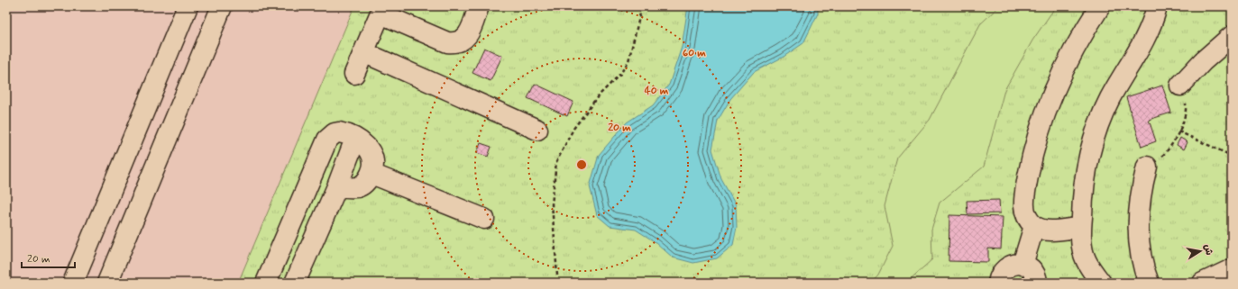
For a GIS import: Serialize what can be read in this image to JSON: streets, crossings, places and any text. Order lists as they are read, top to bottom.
{
  "scale_bar": "20 m",
  "north": "right",
  "rings": ["60 m", "40 m", "20 m"]
}
